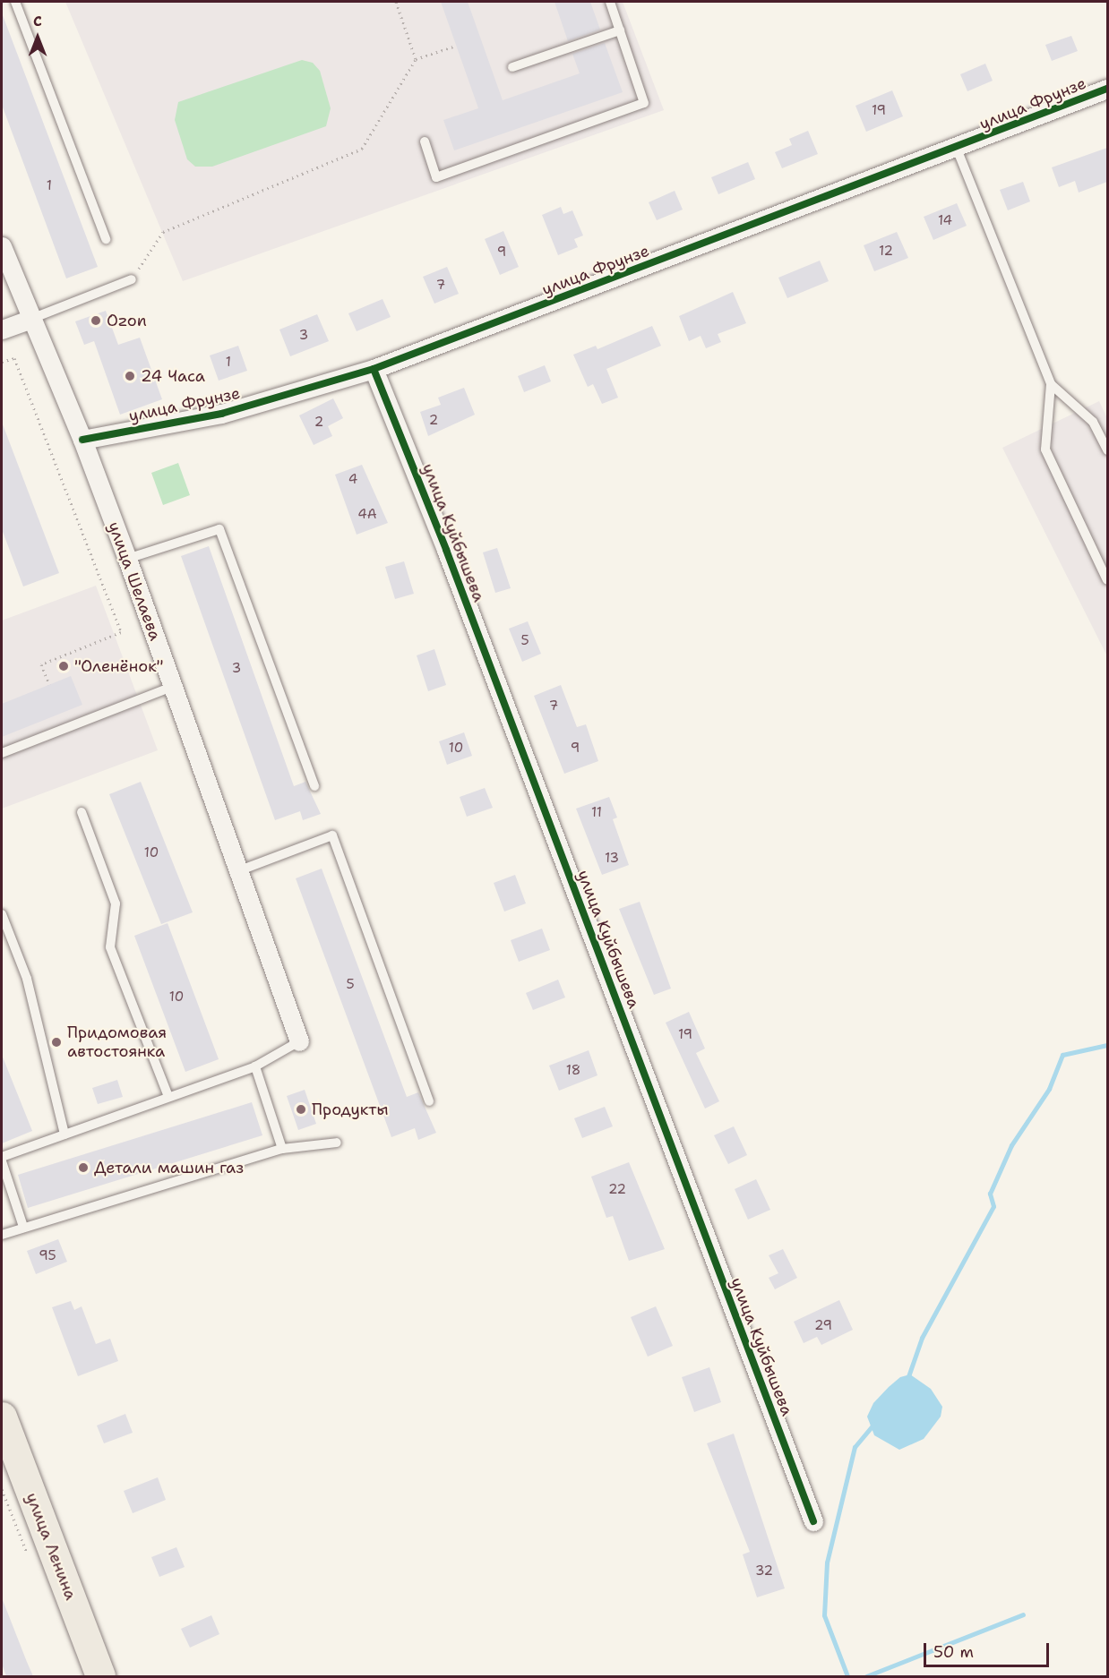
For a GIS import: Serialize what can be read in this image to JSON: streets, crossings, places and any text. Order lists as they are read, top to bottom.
{
  "streets": {
    "main road": ["улица Ленина"],
    "street": ["улица Фрунзе", "улица Куйбышева", "улица Шелаева"]
  },
  "crossings": [
    ["улица Фрунзе", "улица Куйбышева"],
    ["улица Фрунзе", "улица Шелаева"]
  ],
  "places": [
    "Ozon",
    "24 Часа",
    "\"Оленёнок\"",
    "Придомовая автостоянка",
    "Продукты",
    "Детали машин газ"
  ],
  "house_numbers": [
    "19",
    "1",
    "14",
    "12",
    "9",
    "7",
    "3",
    "1",
    "2",
    "2",
    "4",
    "4А",
    "5",
    "3",
    "7",
    "10",
    "9",
    "11",
    "10",
    "13",
    "5",
    "10",
    "19",
    "18",
    "22",
    "95",
    "29",
    "32"
  ],
  "scale_bar": "50 m",
  "north": "top"
}
